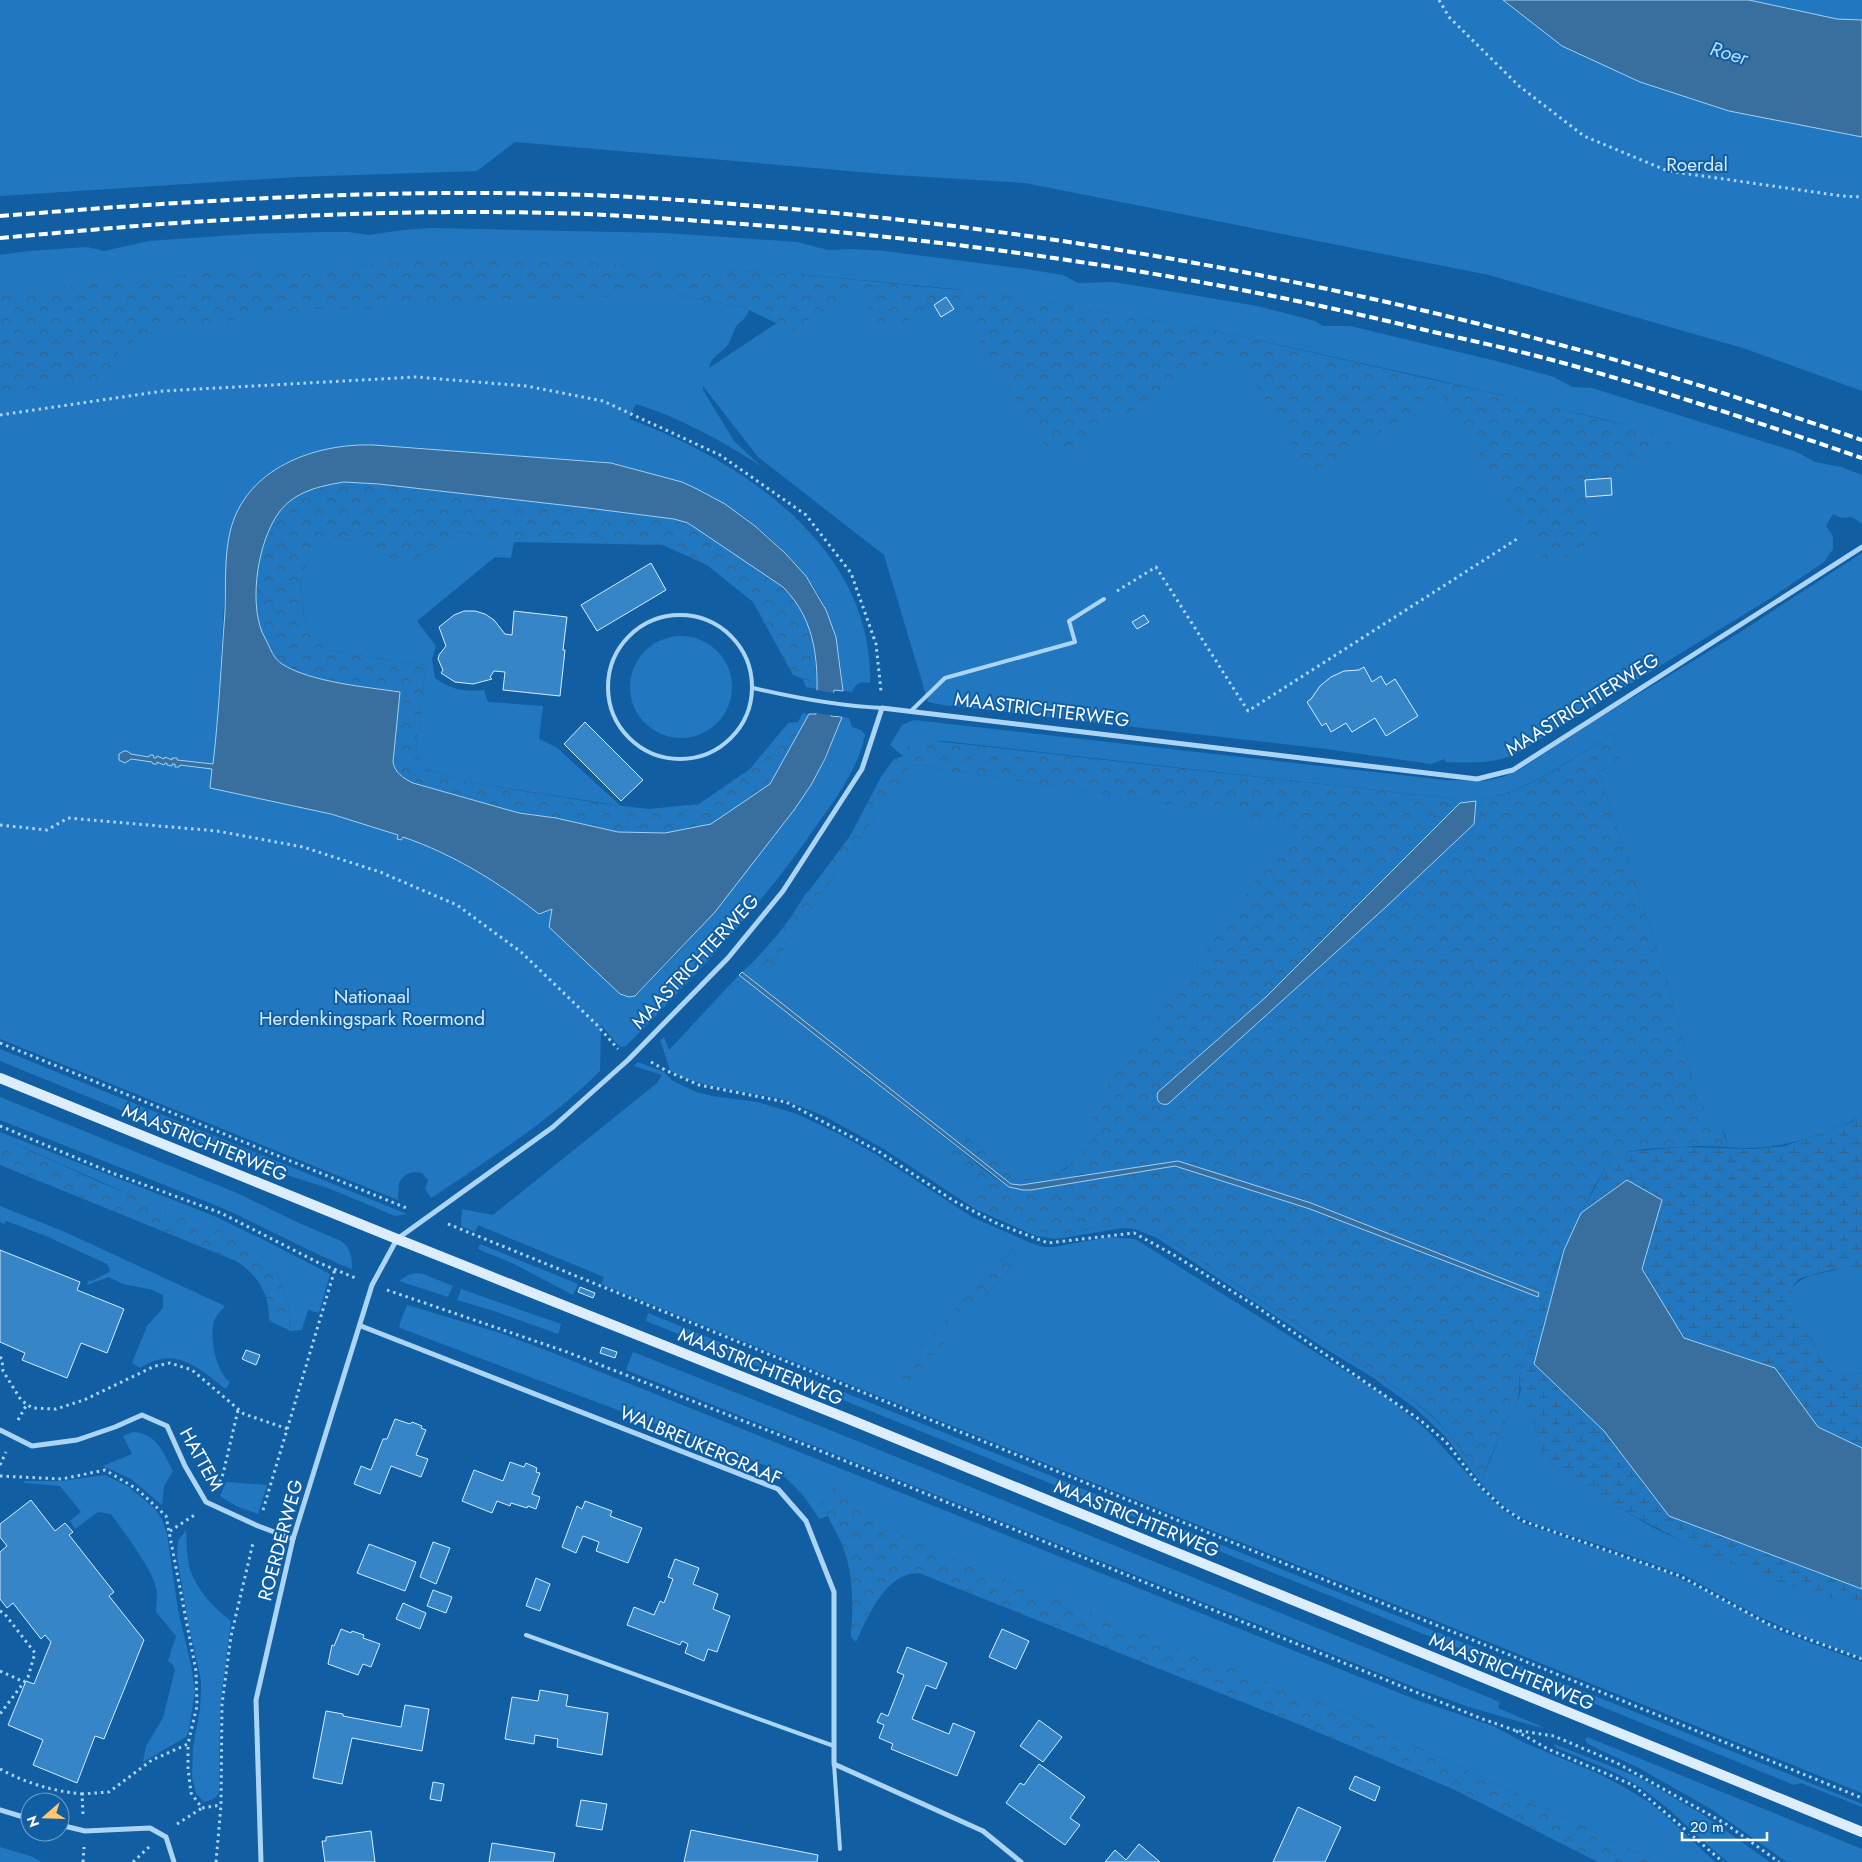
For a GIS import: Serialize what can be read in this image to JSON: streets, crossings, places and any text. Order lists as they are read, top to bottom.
{
  "streets": {
    "main road": ["MAASTRICHTERWEG"],
    "street": ["WALBREUKERGRAAF", "HATTEM", "ROERDERWEG"]
  },
  "crossings": [
    ["MAASTRICHTERWEG", "ROERDERWEG"],
    ["WALBREUKERGRAAF", "ROERDERWEG"],
    ["HATTEM", "ROERDERWEG"]
  ],
  "water": ["Roer"],
  "parks": ["Roerdal", "Nationaal Herdenkingspark Roermond"],
  "scale_bar": "20 m",
  "north": "left"
}
